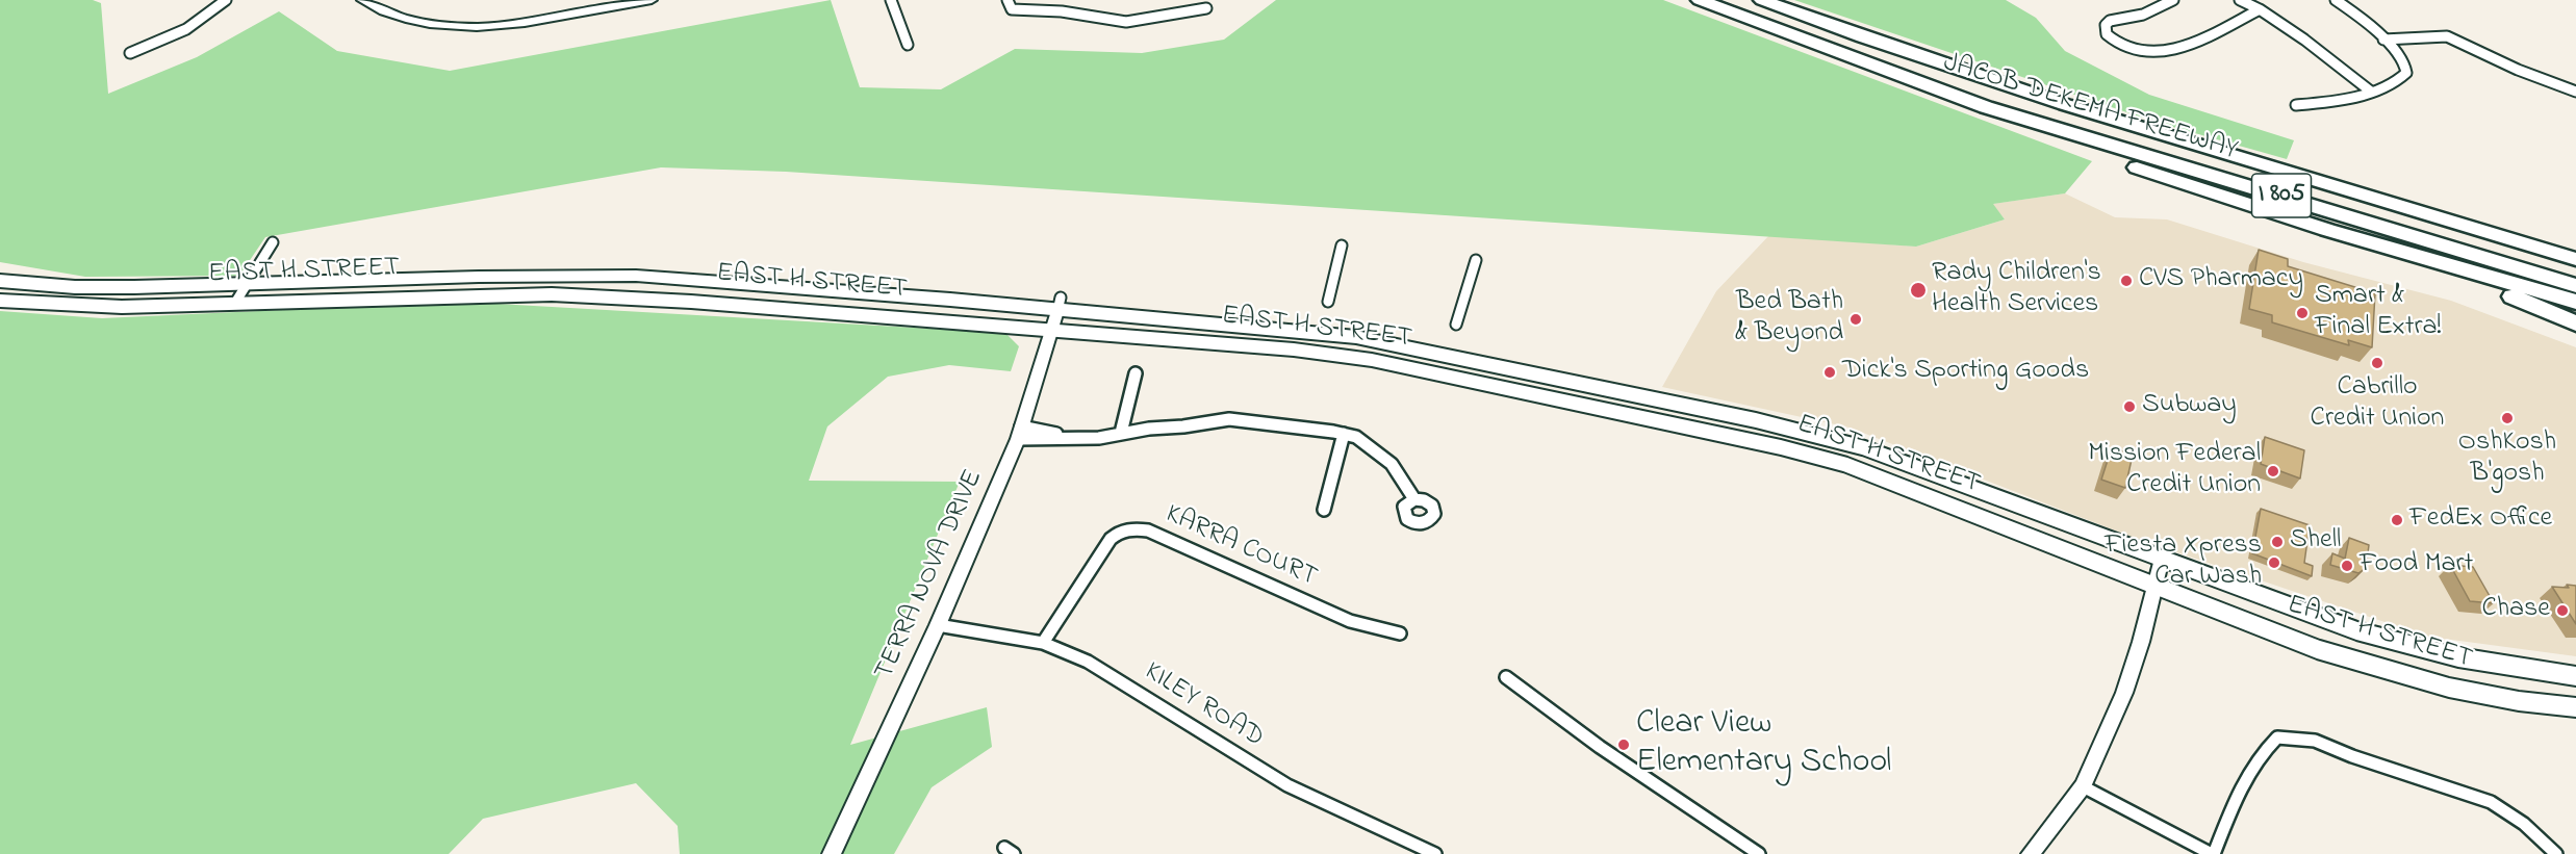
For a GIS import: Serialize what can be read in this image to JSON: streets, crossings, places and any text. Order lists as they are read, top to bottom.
{
  "streets": {
    "highway": ["JACOB DEKEMA FREEWAY", "I 805"],
    "main road": ["EAST H STREET"],
    "street": ["KARRA COURT", "TERRA NOVA DRIVE", "KILEY ROAD"]
  },
  "crossings": [
    ["EAST H STREET", "TERRA NOVA DRIVE"],
    ["KARRA COURT", "KILEY ROAD"],
    ["TERRA NOVA DRIVE", "KILEY ROAD"]
  ],
  "places": [
    "CVS Pharmacy",
    "Rady Children's Health Services",
    "Smart & Final Extra!",
    "Bed Bath & Beyond",
    "Cabrillo Credit Union",
    "Dick's Sporting Goods",
    "Subway",
    "OshKosh B'gosh",
    "Mission Federal Credit Union",
    "FedEx Office",
    "Shell",
    "Fiesta Xpress Car Wash",
    "Food Mart",
    "Chase",
    "Clear View Elementary School"
  ]
}
